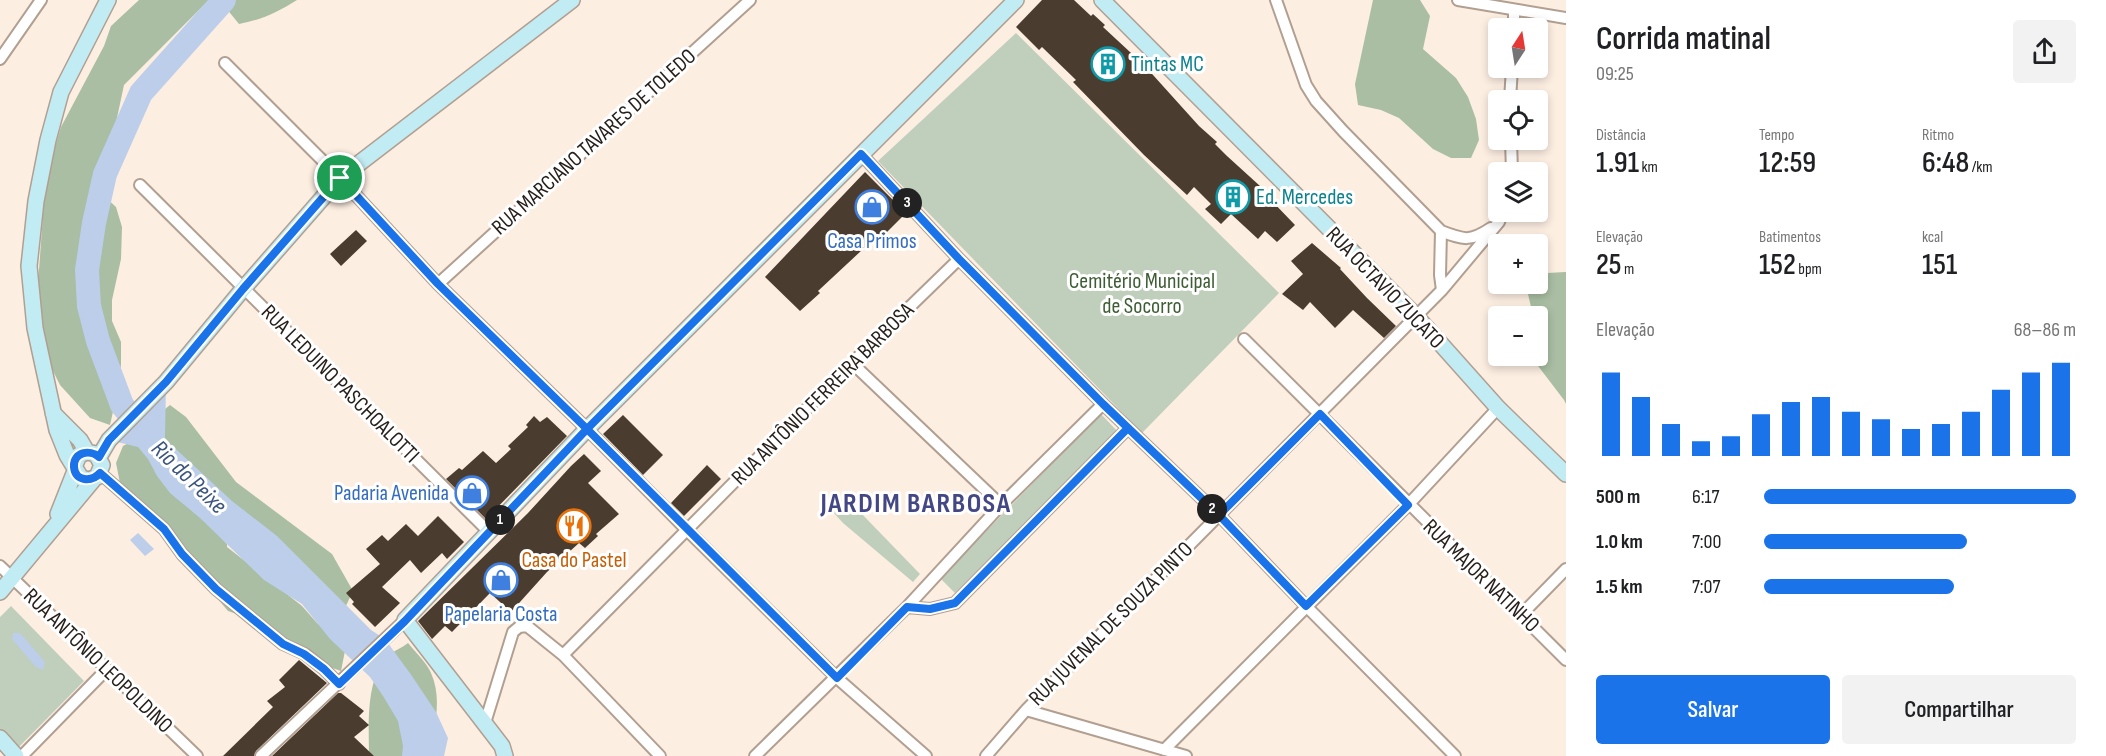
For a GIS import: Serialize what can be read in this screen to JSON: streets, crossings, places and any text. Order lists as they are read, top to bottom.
{
  "streets": {
    "street": [
      "RUA MARCIANO TAVARES DE TOLEDO",
      "RUA OCTAVIO ZUCATO",
      "RUA LEDUINO PASCHOALOTTI",
      "RUA ANTÔNIO FERREIRA BARBOSA",
      "RUA MAJOR NATINHO",
      "RUA JUVENAL DE SOUZA PINTO",
      "RUA ANTÔNIO LEOPOLDINO"
    ]
  },
  "crossings": [
    ["RUA OCTAVIO ZUCATO", "RUA JUVENAL DE SOUZA PINTO"],
    ["RUA MAJOR NATINHO", "RUA JUVENAL DE SOUZA PINTO"]
  ],
  "districts": ["JARDIM BARBOSA"],
  "water": ["Rio do Peixe"],
  "parks": ["Cemitério Municipal de Socorro"],
  "places": {
    "building": ["Tintas MC", "Ed. Mercedes"],
    "shop": ["Casa Primos", "Padaria Avenida", "Papelaria Costa"],
    "restaurant": ["Casa do Pastel"]
  },
  "north": "top",
  "page": {
    "heading": ["Corrida matinal", "09:25"],
    "map_buttons": ["+", "−"],
    "stats": [
      ["Distância", "1.91 km"],
      ["Tempo", "12:59"],
      ["Ritmo", "6:48 /km"],
      ["Elevação", "25 m"],
      ["Batimentos", "152 bpm"],
      ["kcal", "151"]
    ],
    "pins": ["3", "2", "1"],
    "chart": ["Elevação", "68–86 m"],
    "list": [
      {
        "name": "500 m",
        "note": "6:17"
      },
      {
        "name": "1.0 km",
        "note": "7:00"
      },
      {
        "name": "1.5 km",
        "note": "7:07"
      }
    ],
    "buttons": ["Salvar", "Compartilhar"]
  }
}
